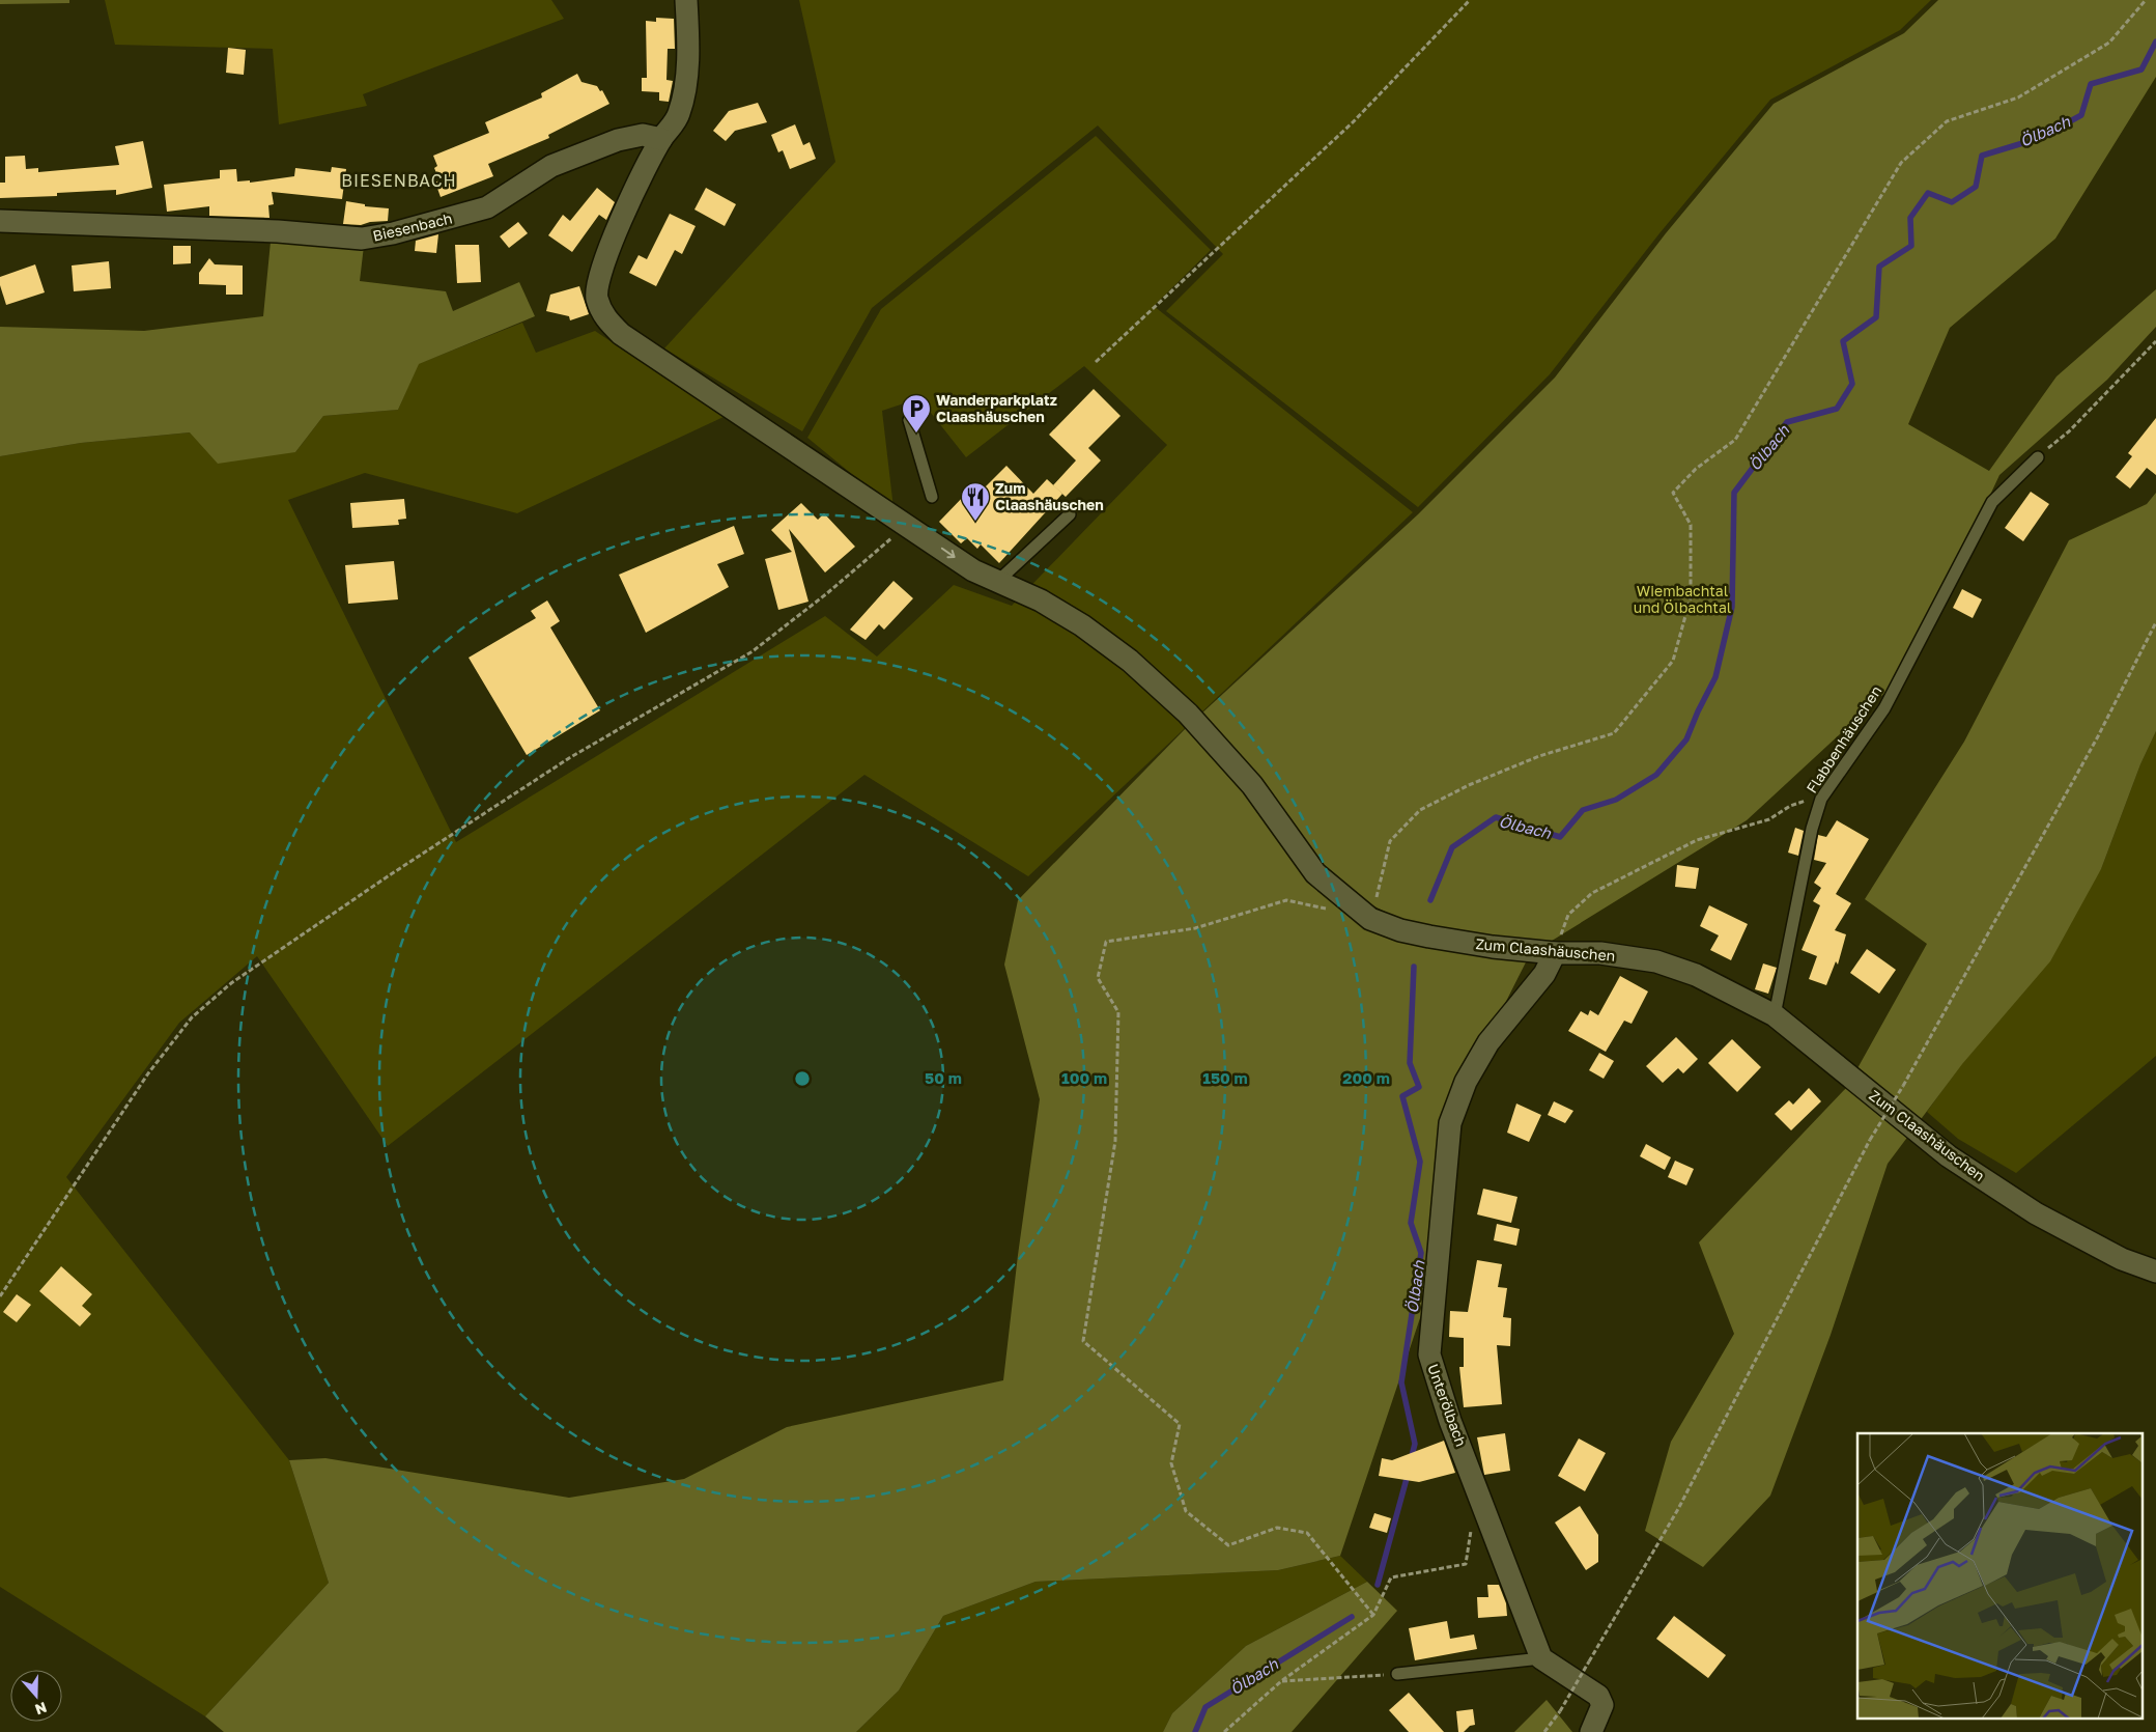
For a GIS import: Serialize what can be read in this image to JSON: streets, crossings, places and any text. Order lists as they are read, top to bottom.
{
  "streets": {
    "street": ["Biesenbach", "Zum Claashäuschen", "Unterölbach"],
    "lane": ["Flabbenhäuschen"]
  },
  "crossings": [
    ["Biesenbach", "Zum Claashäuschen"],
    ["Flabbenhäuschen", "Zum Claashäuschen"],
    ["Zum Claashäuschen", "Unterölbach"]
  ],
  "districts": ["BIESENBACH"],
  "water": ["Ölbach"],
  "parks": ["Wiembachtal und Ölbachtal"],
  "places": {
    "parking": ["Wanderparkplatz Claashäuschen"],
    "restaurant": ["Zum Claashäuschen"]
  },
  "north": "bottom",
  "rings": [
    "50 m",
    "100 m",
    "150 m",
    "200 m"
  ]
}
